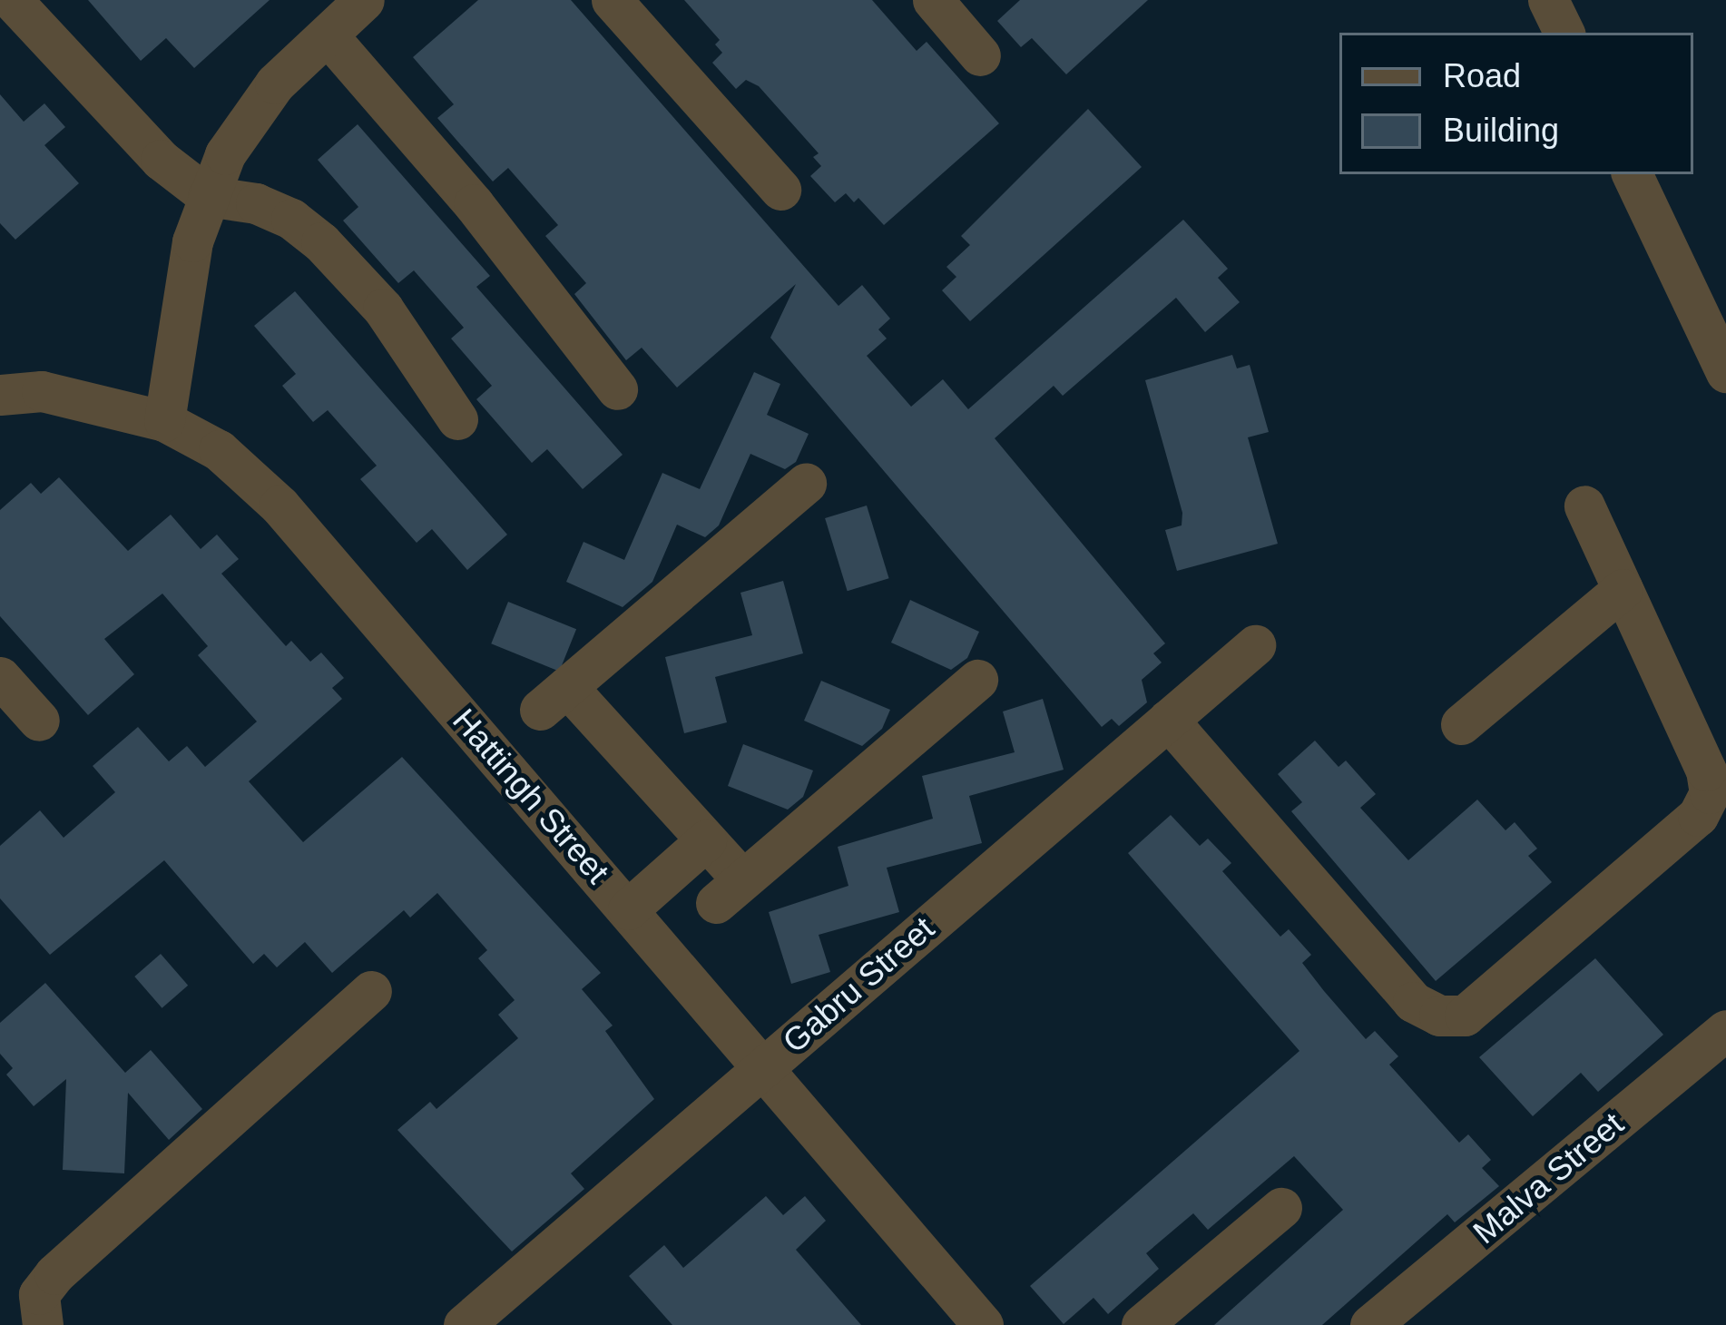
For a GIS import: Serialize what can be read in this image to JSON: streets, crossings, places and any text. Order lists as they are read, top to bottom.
{
  "streets": {
    "street": ["Hattingh Street", "Gabru Street", "Malva Street"]
  },
  "crossings": [
    ["Hattingh Street", "Gabru Street"]
  ],
  "legend": ["Road", "Building"]
}
